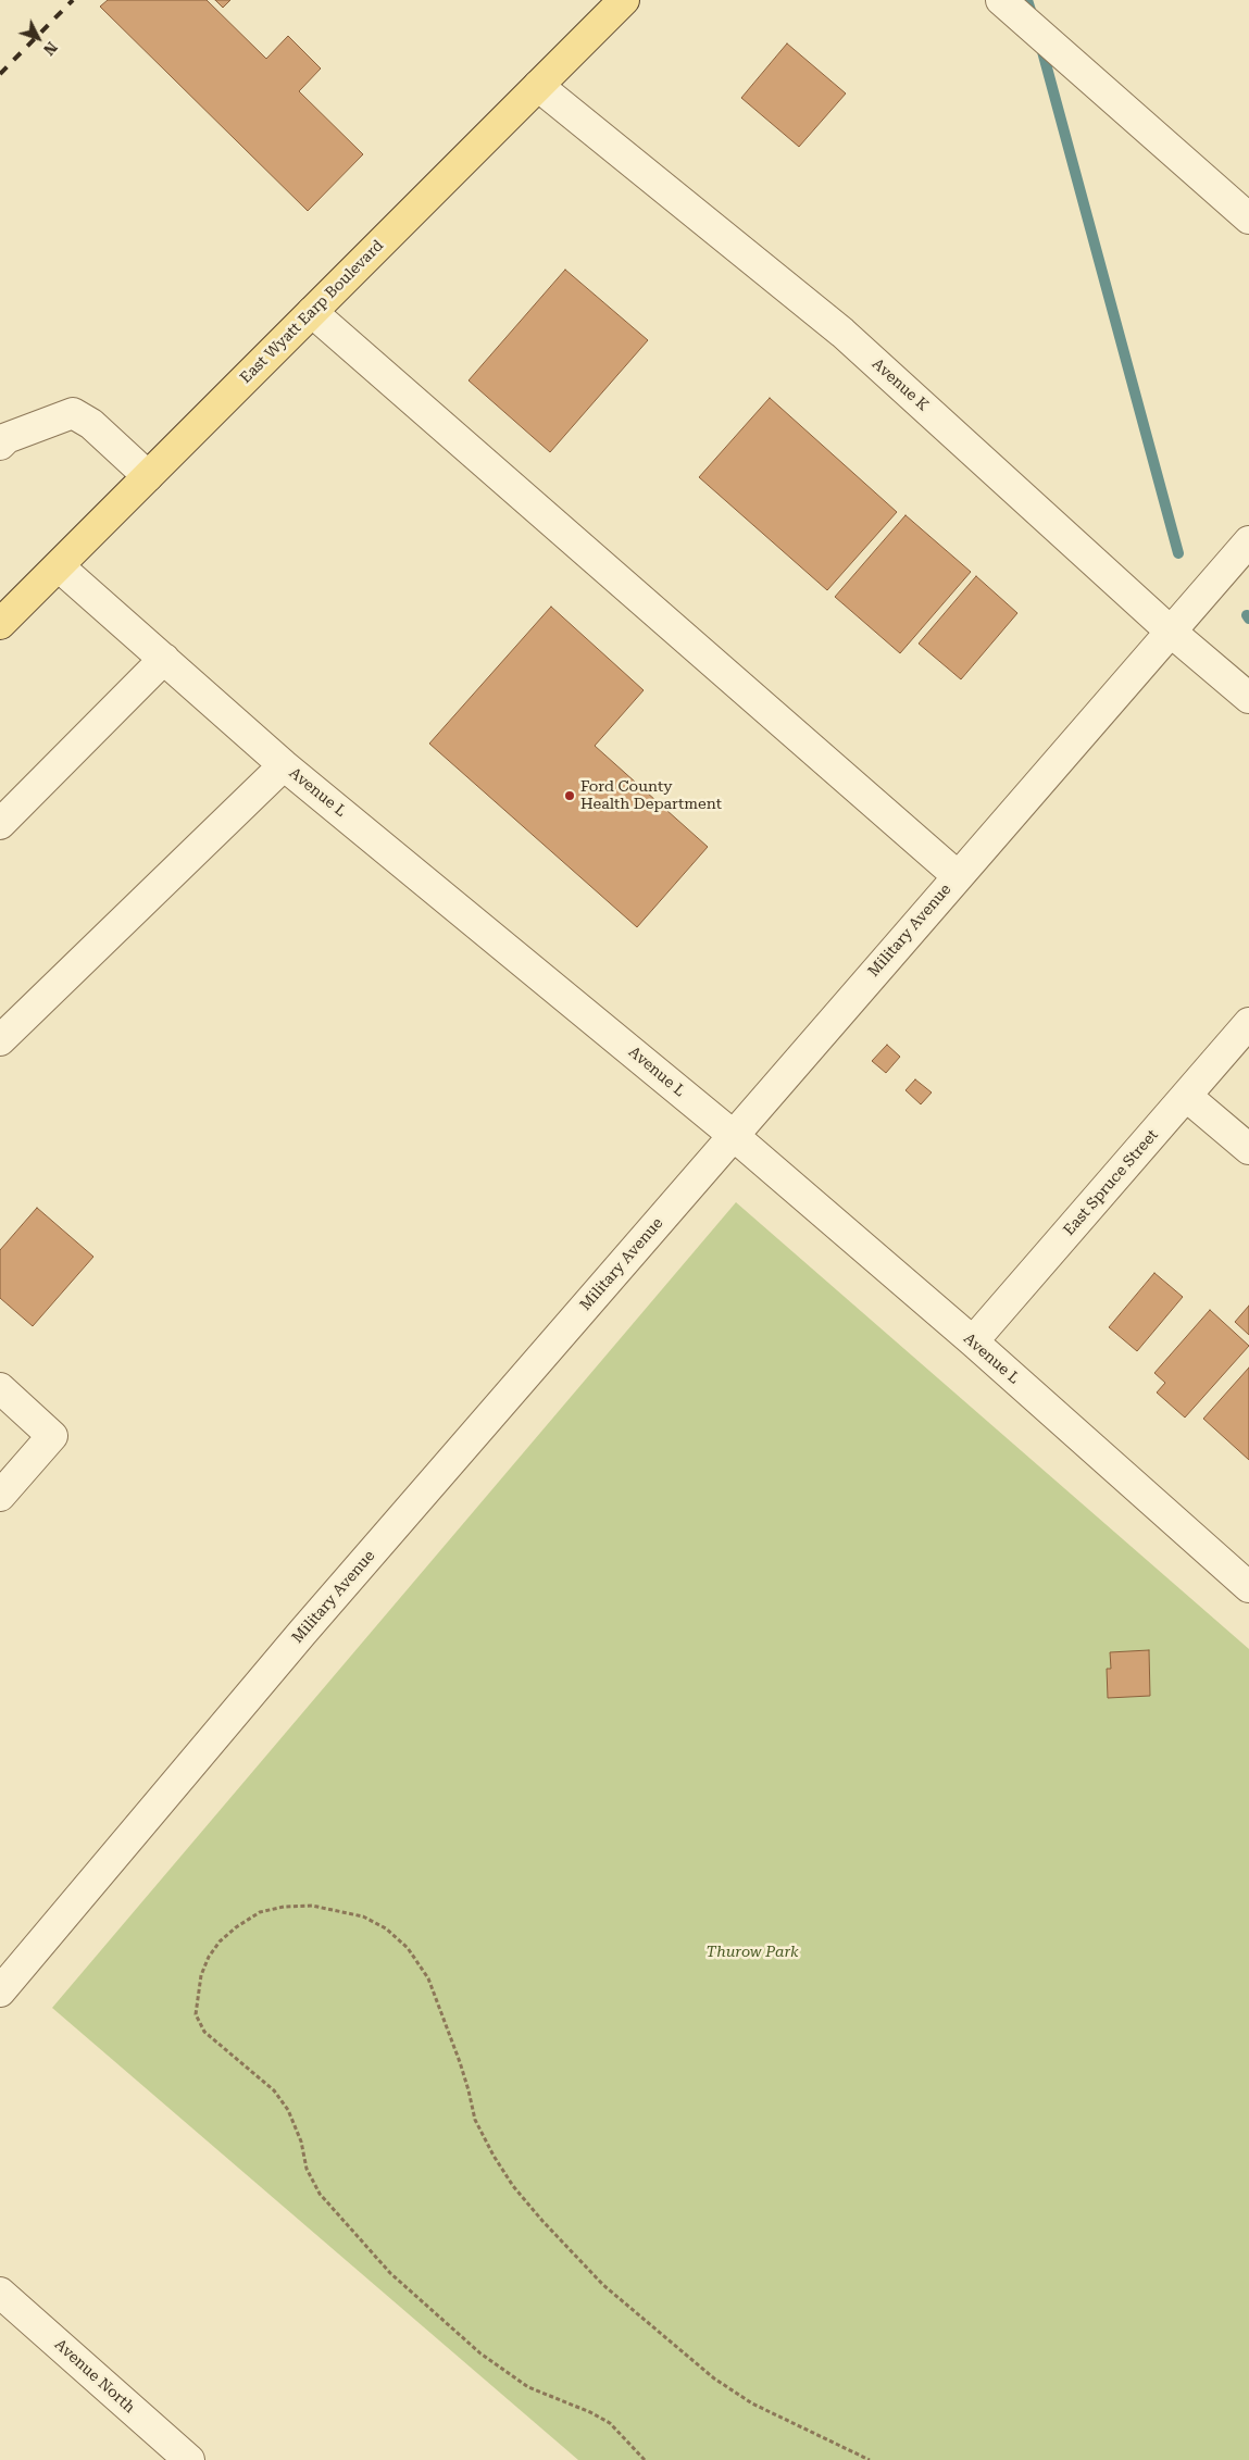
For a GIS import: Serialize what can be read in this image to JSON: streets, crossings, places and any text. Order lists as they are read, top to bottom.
{
  "streets": {
    "main road": ["East Wyatt Earp Boulevard"],
    "street": [
      "Avenue K",
      "Avenue L",
      "Military Avenue",
      "East Spruce Street",
      "Avenue North"
    ]
  },
  "crossings": [
    ["East Wyatt Earp Boulevard", "Avenue K"],
    ["East Wyatt Earp Boulevard", "Avenue L"],
    ["Avenue K", "Military Avenue"],
    ["Avenue L", "Military Avenue"],
    ["Avenue L", "East Spruce Street"]
  ],
  "parks": ["Thurow Park"],
  "places": ["Ford County Health Department"],
  "north": "bottom right"
}
